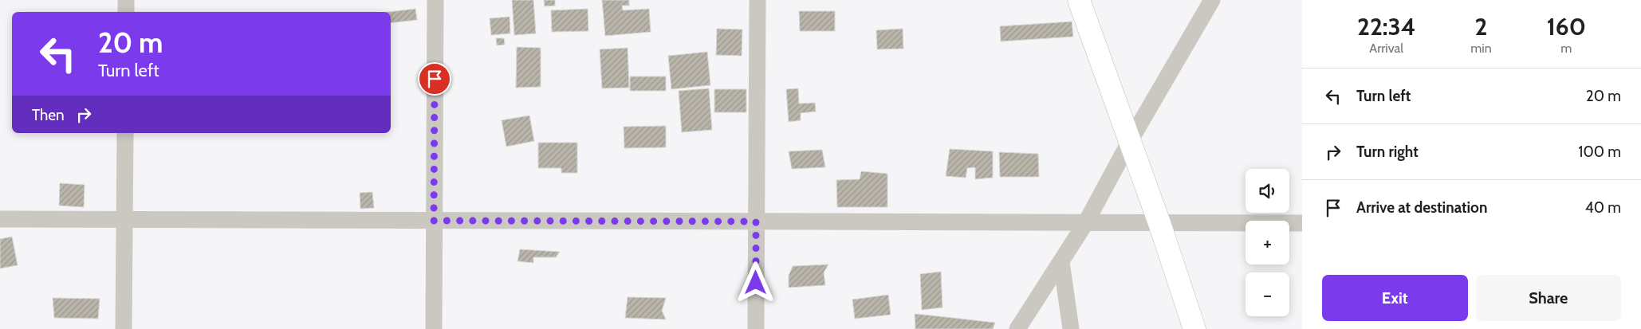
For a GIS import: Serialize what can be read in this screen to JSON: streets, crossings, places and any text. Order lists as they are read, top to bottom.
{
  "page": {
    "eta": [
      "22:34",
      "Arrival",
      "2",
      "min",
      "160",
      "m"
    ],
    "turn": ["20 m", "Turn left"],
    "list": [
      {
        "name": "Turn left",
        "value": "20 m"
      },
      {
        "name": "Turn right",
        "value": "100 m"
      },
      {
        "name": "Arrive at destination",
        "value": "40 m"
      }
    ],
    "then": "Then",
    "map_buttons": ["+", "−"],
    "buttons": ["Exit", "Share"]
  }
}
